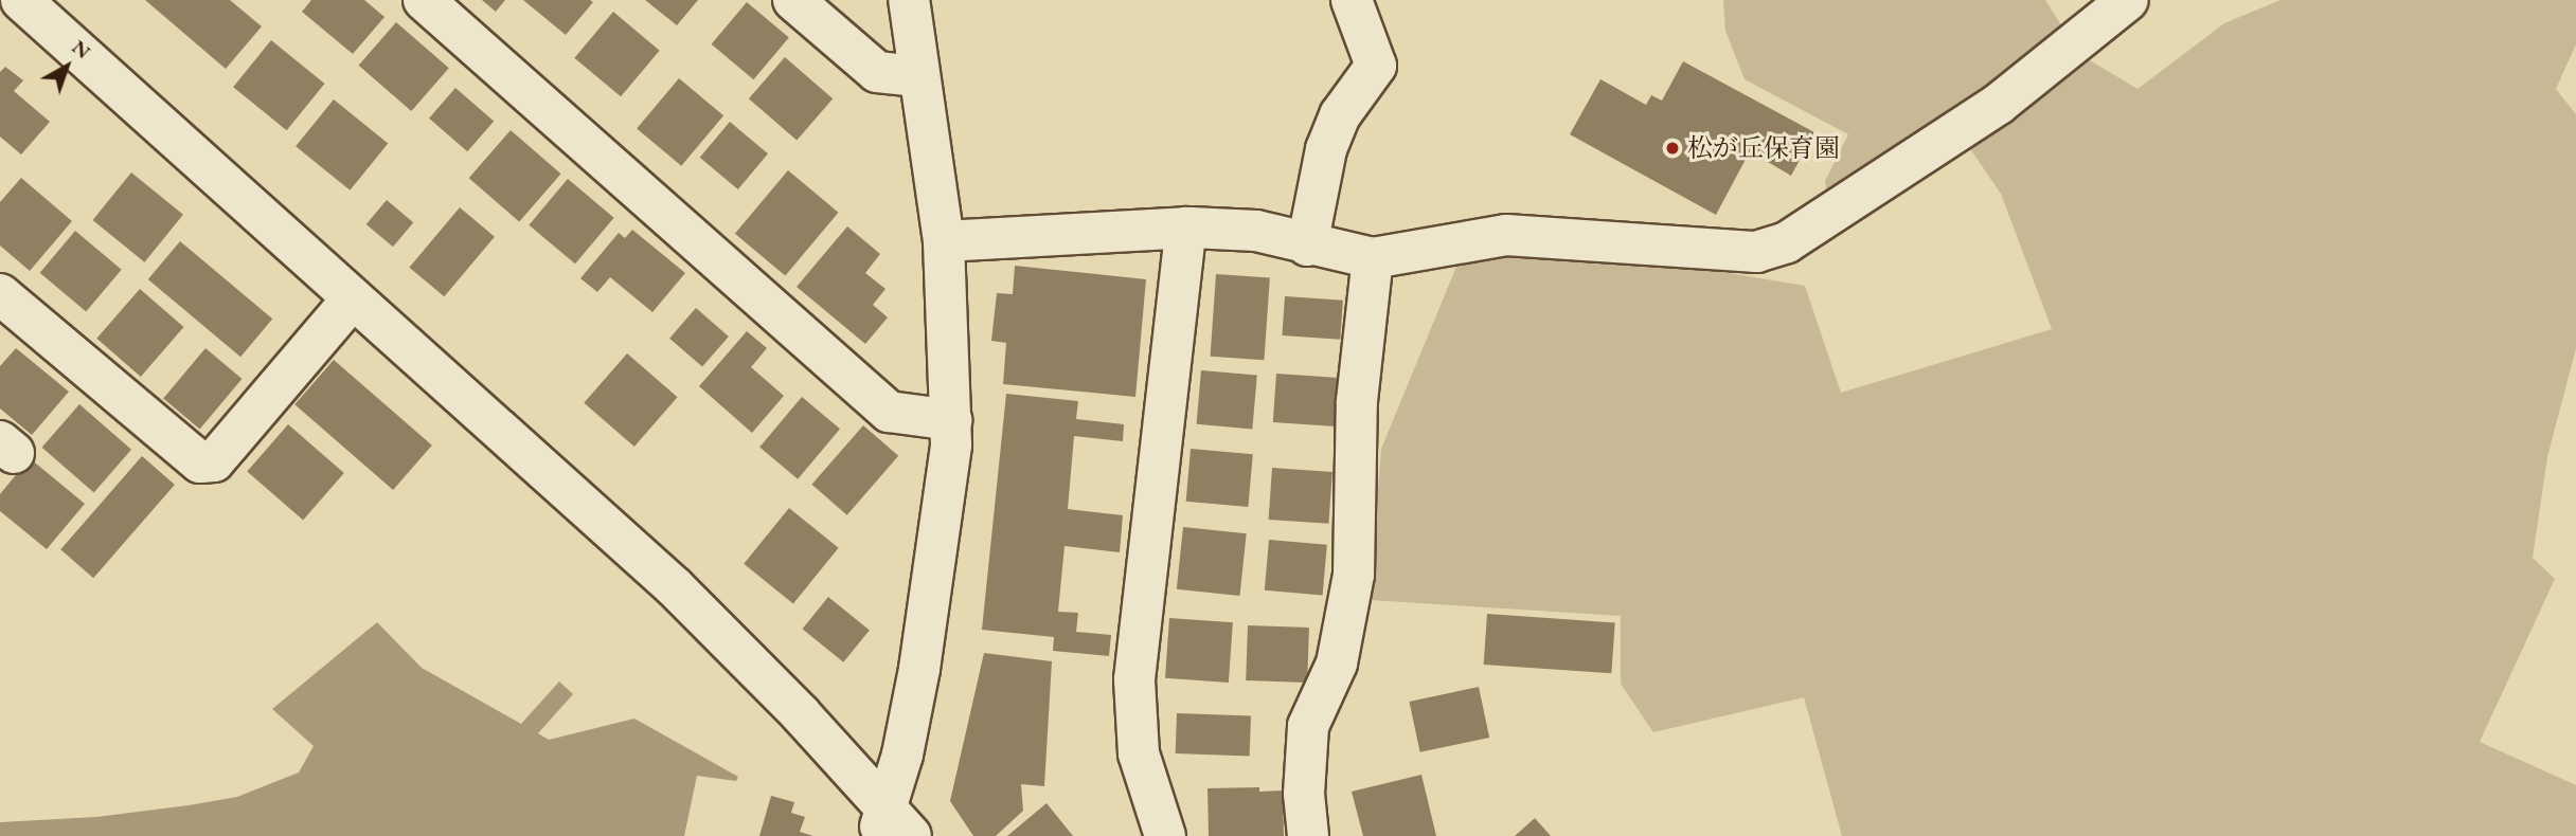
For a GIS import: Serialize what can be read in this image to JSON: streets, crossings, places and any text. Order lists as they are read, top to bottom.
{
  "places": ["松が丘保育園"],
  "north": "top right"
}
